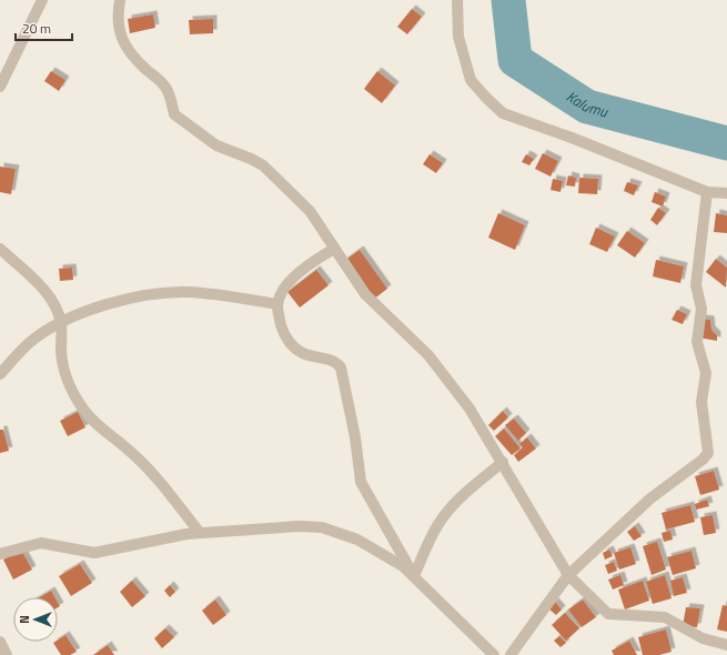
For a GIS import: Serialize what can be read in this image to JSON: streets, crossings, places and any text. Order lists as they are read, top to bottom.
{
  "water": ["Kalumu"],
  "scale_bar": "20 m",
  "north": "left"
}
